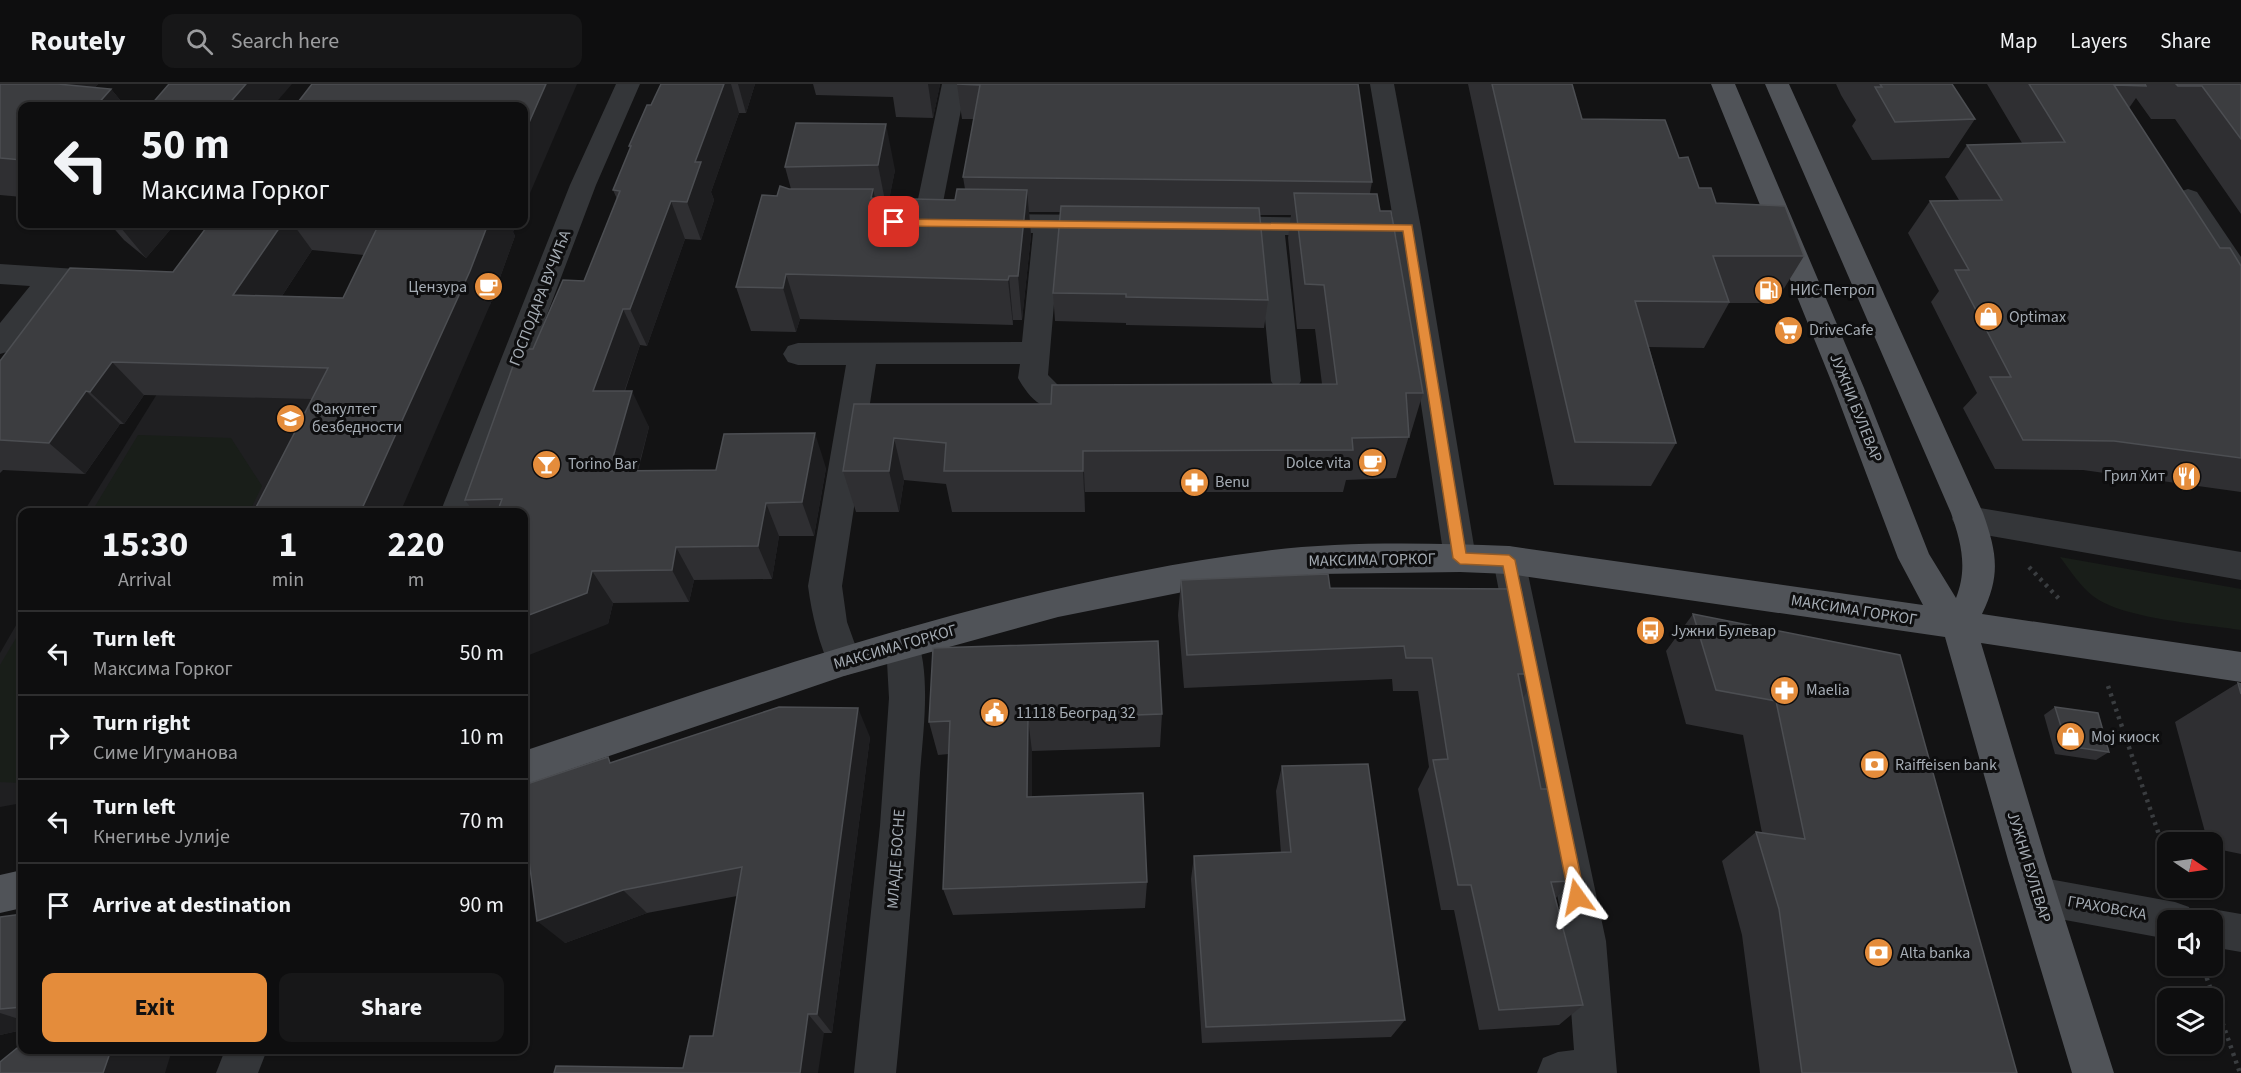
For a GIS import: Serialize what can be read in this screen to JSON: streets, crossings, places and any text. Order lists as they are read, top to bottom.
{
  "streets": {
    "main road": ["ЈУЖНИ БУЛЕВАР", "МАКСИМА ГОРКОГ"],
    "street": ["ГОСПОДАРА ВУЧИЋА", "МЛАДЕ БОСНЕ", "ГРАХОВСКА"]
  },
  "crossings": [
    ["ЈУЖНИ БУЛЕВАР", "МАКСИМА ГОРКОГ"],
    ["ЈУЖНИ БУЛЕВАР", "ГРАХОВСКА"],
    ["МАКСИМА ГОРКОГ", "МЛАДЕ БОСНЕ"]
  ],
  "places": {
    "cafe": ["Цензура", "Dolce vita"],
    "fuel station": ["НИС Петрол"],
    "shop": ["Optimax", "Мој киоск"],
    "supermarket": ["DriveCafe"],
    "school or university": ["Факултет безбедности"],
    "bar": ["Torino Bar"],
    "restaurant": ["Грил Хит"],
    "pharmacy": ["Benu", "Maelia"],
    "bus stop": ["Јужни Булевар"],
    "public building": ["11118 Београд 32"],
    "bank": ["Raiffeisen bank", "Alta banka"]
  },
  "north": "right",
  "page": {
    "header": "Routely",
    "search": "Search here",
    "nav": ["Map", "Layers", "Share"],
    "turn": ["50 m", "Максима Горког"],
    "eta": [
      "15:30",
      "Arrival",
      "1",
      "min",
      "220",
      "m"
    ],
    "list": [
      {
        "name": "Turn left",
        "note": "Максима Горког",
        "value": "50 m"
      },
      {
        "name": "Turn right",
        "note": "Симе Игуманова",
        "value": "10 m"
      },
      {
        "name": "Turn left",
        "note": "Кнегиње Јулије",
        "value": "70 m"
      },
      {
        "name": "Arrive at destination",
        "value": "90 m"
      }
    ],
    "buttons": ["Exit", "Share"]
  }
}
